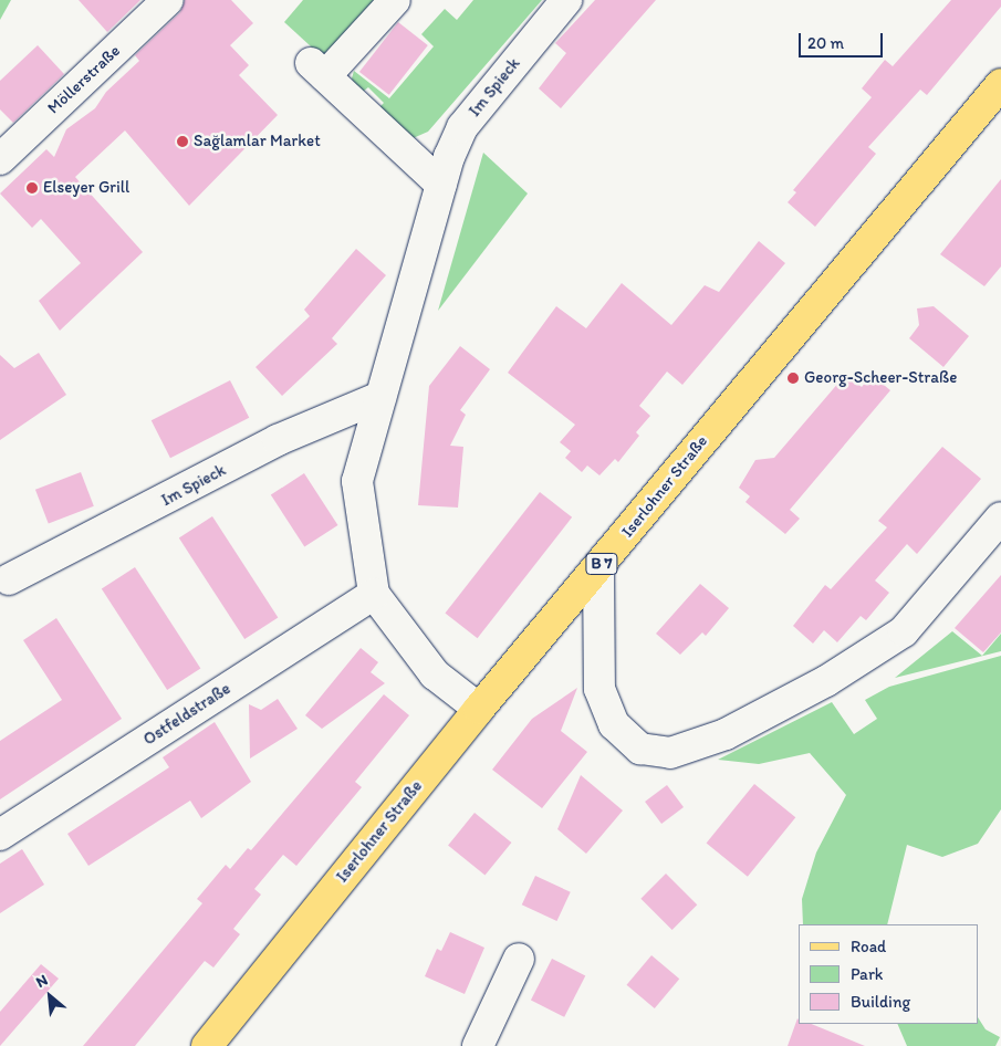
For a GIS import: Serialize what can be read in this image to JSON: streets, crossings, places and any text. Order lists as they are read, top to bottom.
{
  "streets": {
    "main road": ["Iserlohner Straße", "B 7"],
    "street": ["Möllerstraße", "Im Spieck", "Ostfeldstraße"]
  },
  "crossings": [
    ["Im Spieck", "Iserlohner Straße"],
    ["Im Spieck", "Ostfeldstraße"]
  ],
  "places": ["Sağlamlar Market", "Elseyer Grill", "Georg-Scheer-Straße"],
  "legend": ["Road", "Park", "Building"],
  "scale_bar": "20 m",
  "north": "top left"
}
